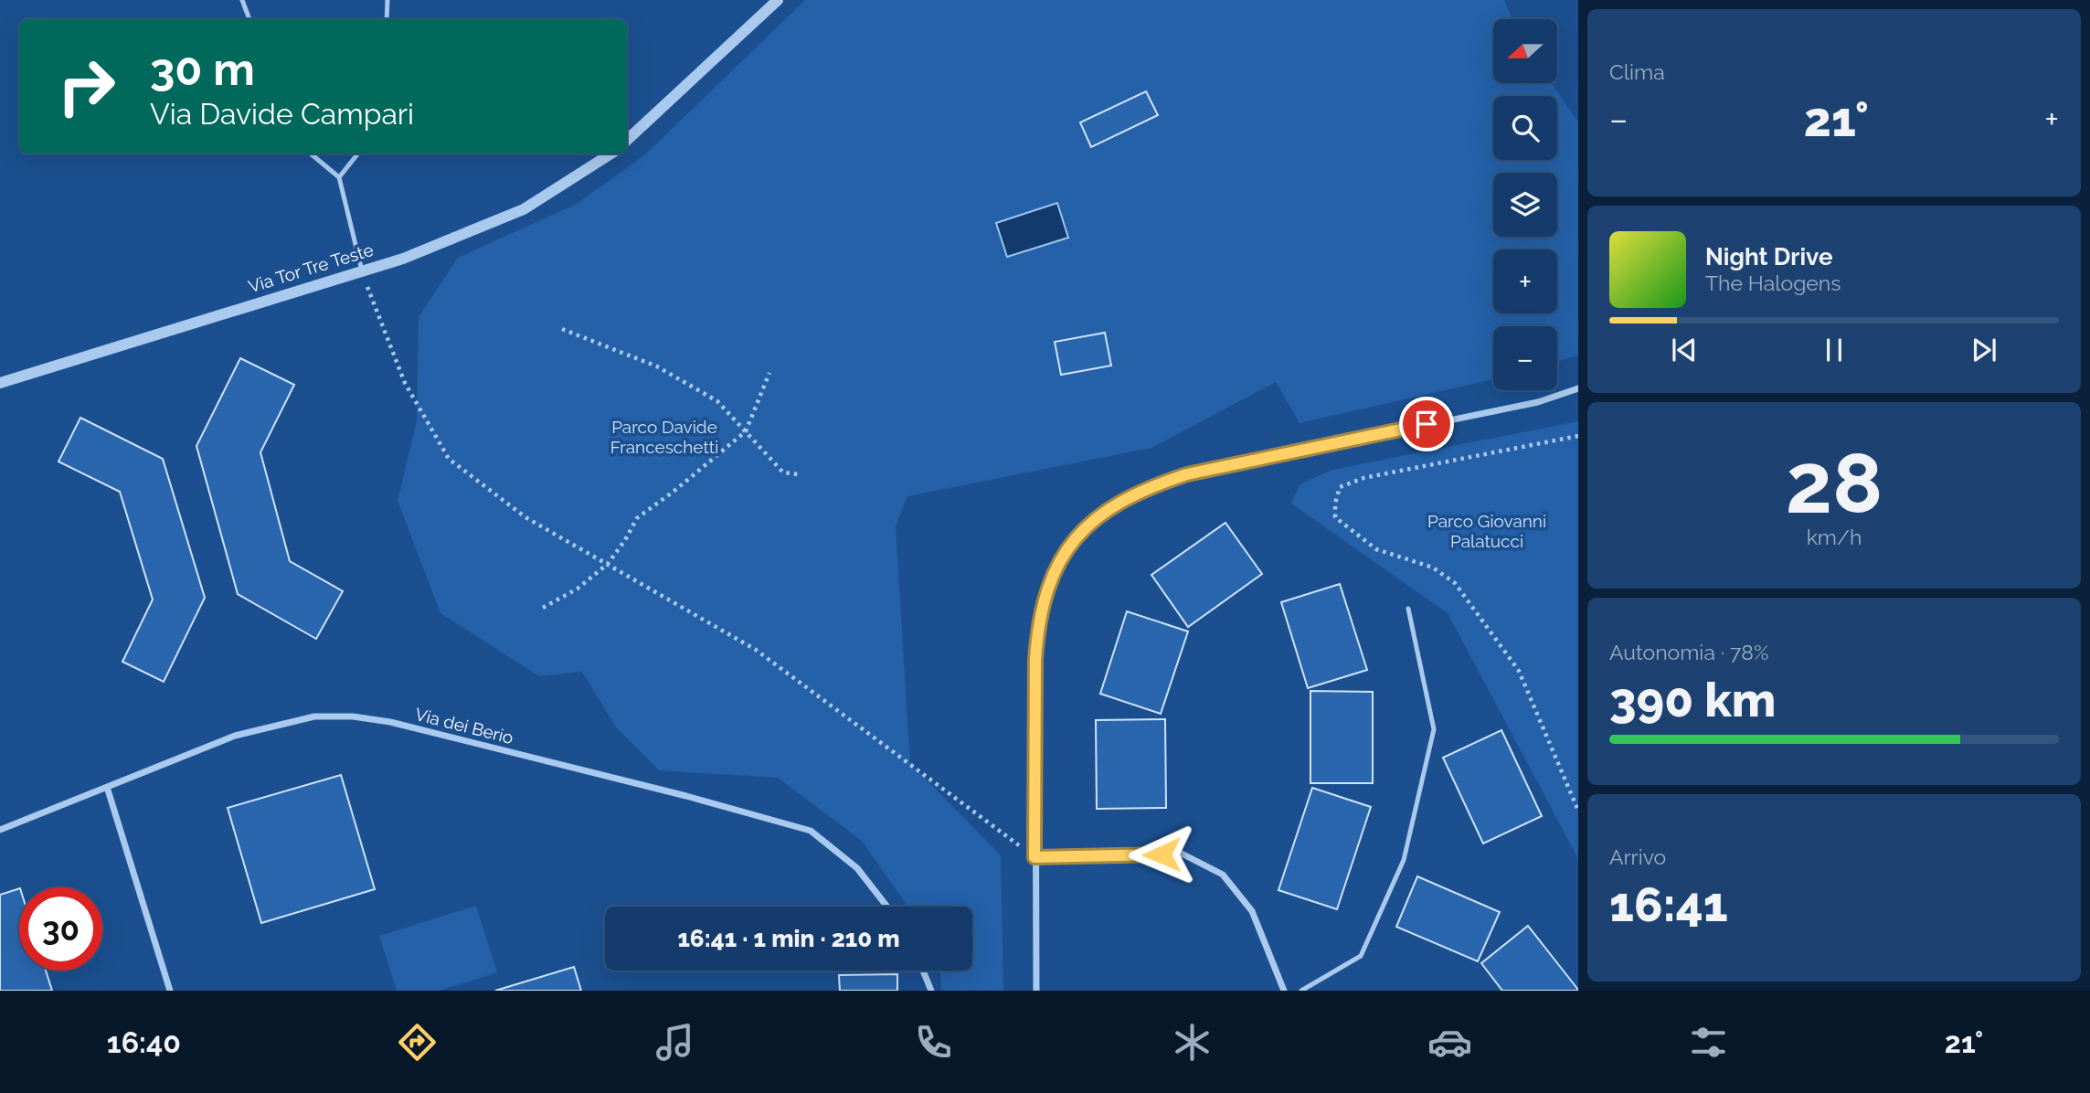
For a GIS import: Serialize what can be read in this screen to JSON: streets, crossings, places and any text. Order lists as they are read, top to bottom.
{
  "streets": {
    "street": ["Via Tor Tre Teste", "Via dei Berio"]
  },
  "parks": ["Parco Davide Franceschetti", "Parco Giovanni Palatucci"],
  "north": "left",
  "page": {
    "tile": [
      "Clima",
      ["28", "km/h"],
      ["Autonomia · 78%", "390 km"],
      ["Arrivo", "16:41"]
    ],
    "map_buttons": ["+", "−"],
    "turn": ["30 m", "Via Davide Campari"],
    "heat": ["−", "21°", "+"],
    "song": ["Night Drive", "The Halogens"],
    "limit": "30",
    "trip": "16:41 · 1 min · 210 m",
    "tabs": ["16:40", "21°"]
  }
}
